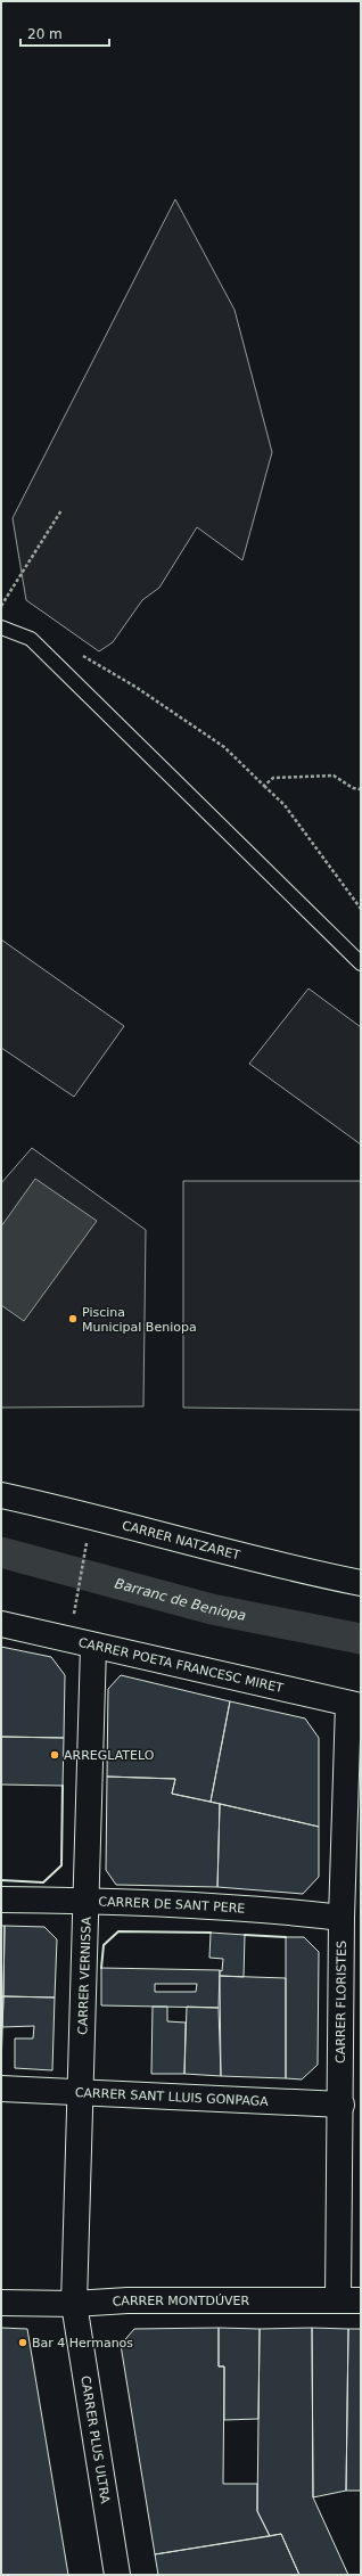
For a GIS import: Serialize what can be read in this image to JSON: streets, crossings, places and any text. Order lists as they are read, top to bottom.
{
  "streets": {
    "street": [
      "CARRER NATZARET",
      "CARRER POETA FRANCESC MIRET",
      "CARRER DE SANT PERE",
      "CARRER VERNISSA",
      "CARRER FLORISTES",
      "CARRER SANT LLUIS GONPAGA",
      "CARRER MONTDÚVER",
      "CARRER PLUS ULTRA"
    ]
  },
  "crossings": [
    ["CARRER POETA FRANCESC MIRET", "CARRER VERNISSA"],
    ["CARRER POETA FRANCESC MIRET", "CARRER FLORISTES"],
    ["CARRER DE SANT PERE", "CARRER VERNISSA"],
    ["CARRER DE SANT PERE", "CARRER FLORISTES"],
    ["CARRER VERNISSA", "CARRER SANT LLUIS GONPAGA"],
    ["CARRER VERNISSA", "CARRER MONTDÚVER"],
    ["CARRER VERNISSA", "CARRER PLUS ULTRA"],
    ["CARRER FLORISTES", "CARRER SANT LLUIS GONPAGA"],
    ["CARRER FLORISTES", "CARRER MONTDÚVER"],
    ["CARRER MONTDÚVER", "CARRER PLUS ULTRA"]
  ],
  "water": ["Barranc de Beniopa"],
  "places": ["Piscina Municipal Beniopa", "ARREGLATELO", "Bar 4 Hermanos"],
  "scale_bar": "20 m"
}
